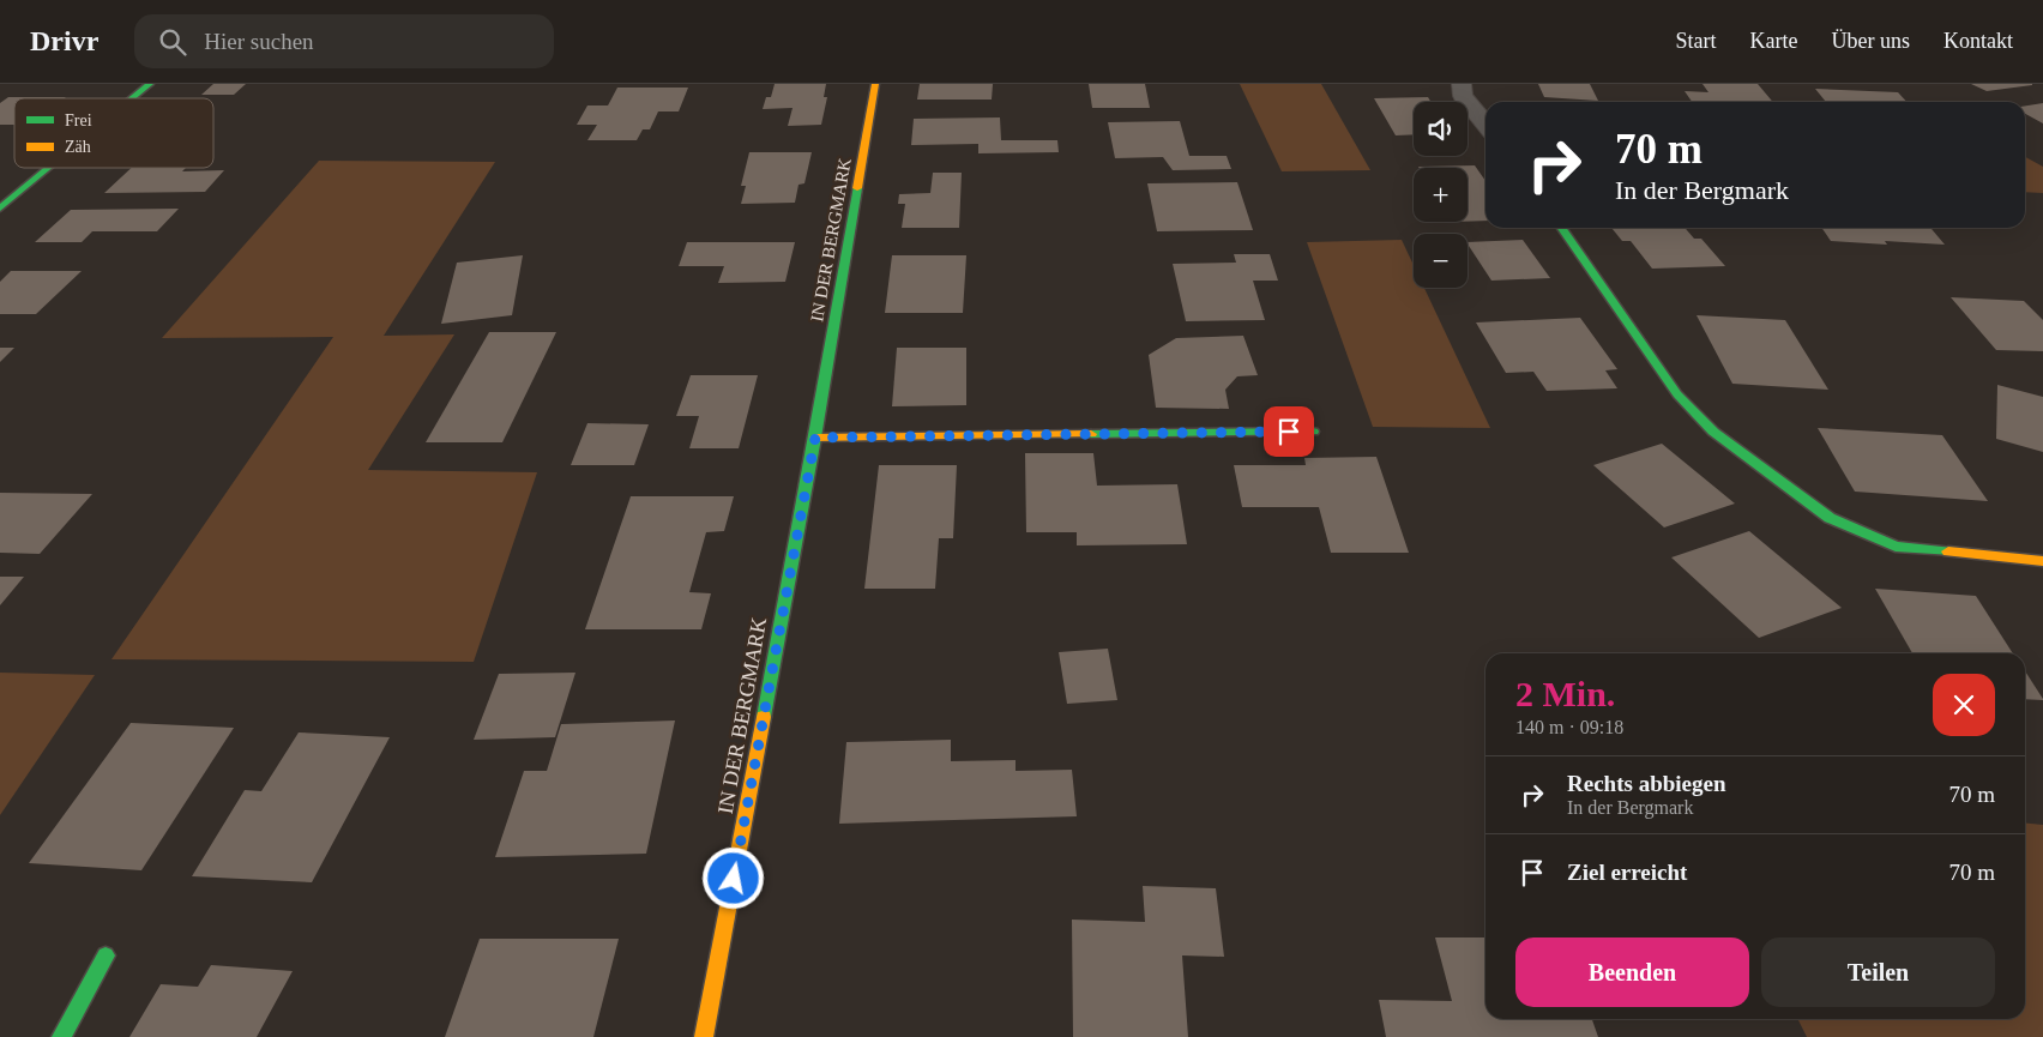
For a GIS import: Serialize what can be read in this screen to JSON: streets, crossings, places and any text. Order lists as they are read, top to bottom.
{
  "streets": {
    "street": ["IN DER BERGMARK"]
  },
  "legend": ["Frei", "Zäh"],
  "page": {
    "header": "Drivr",
    "search": "Hier suchen",
    "nav": [
      "Start",
      "Karte",
      "Über uns",
      "Kontakt"
    ],
    "map_buttons": ["+", "−"],
    "turn": ["70 m", "In der Bergmark"],
    "heading": ["2 Min.", "140 m · 09:18"],
    "list": [
      {
        "name": "Rechts abbiegen",
        "note": "In der Bergmark",
        "value": "70 m"
      },
      {
        "name": "Ziel erreicht",
        "value": "70 m"
      }
    ],
    "buttons": ["Beenden", "Teilen"]
  }
}
